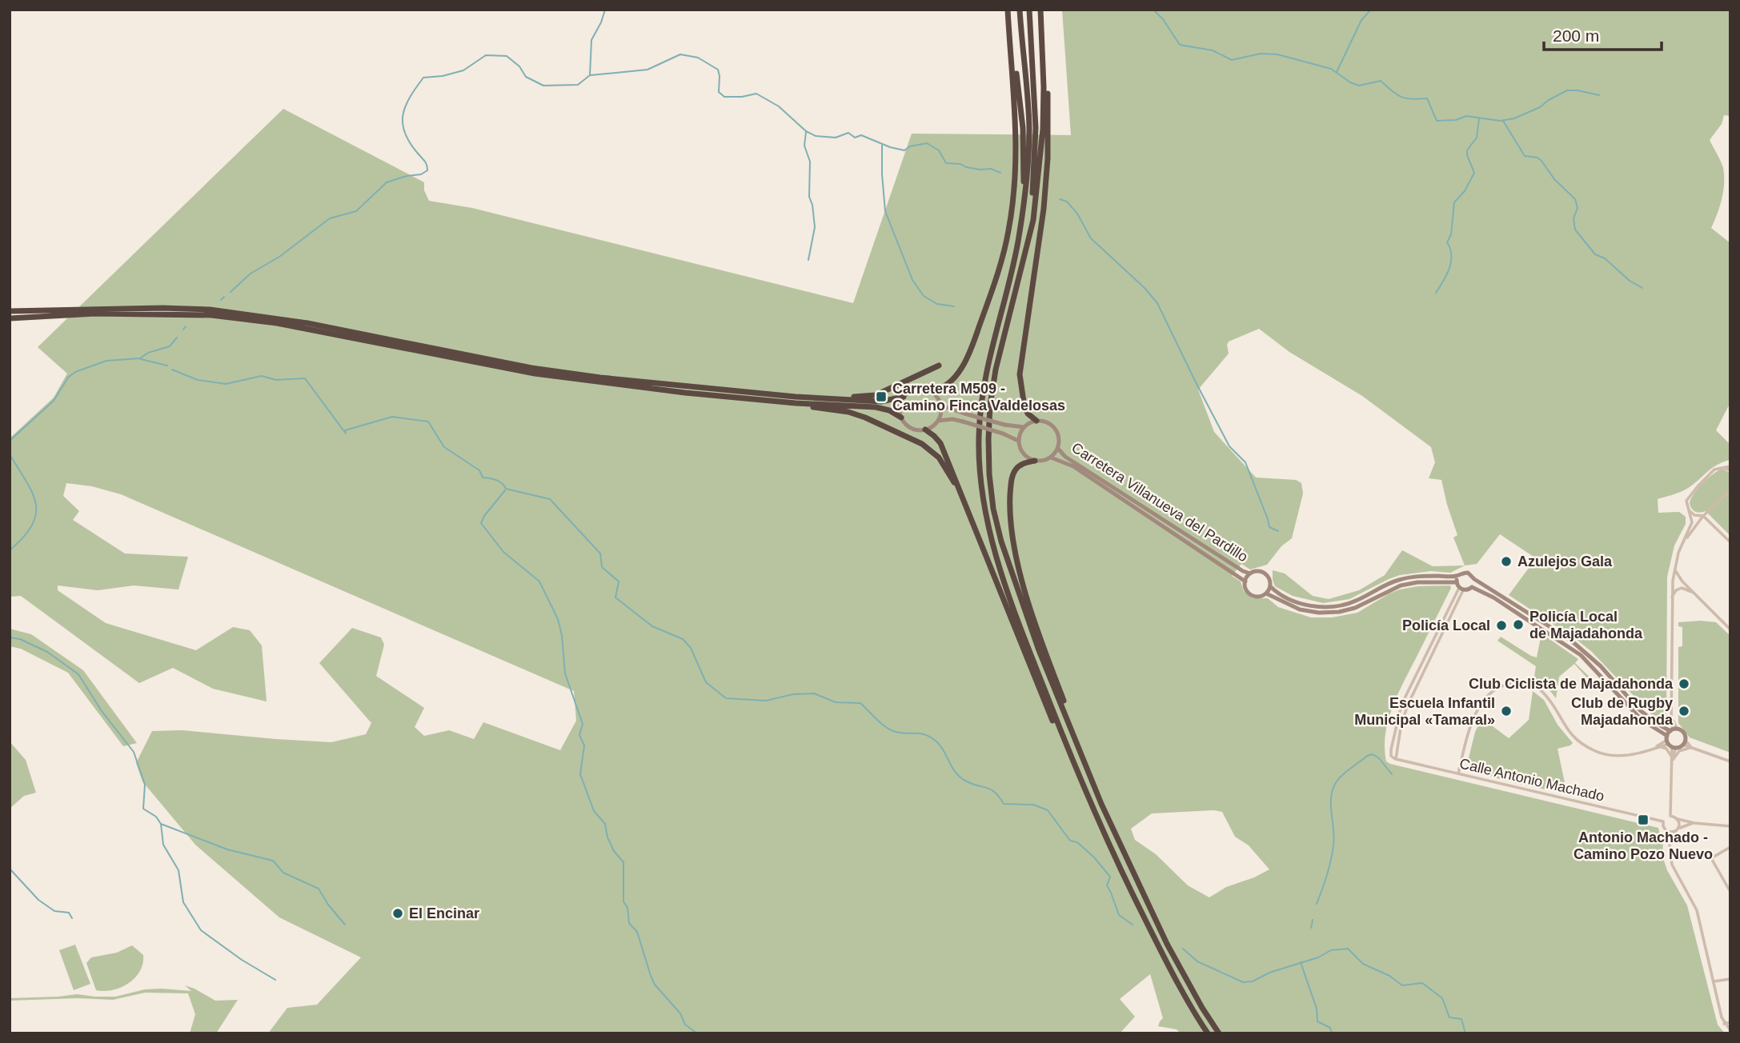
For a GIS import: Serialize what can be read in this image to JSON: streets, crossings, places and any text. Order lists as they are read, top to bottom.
{
  "streets": {
    "street": ["Carretera Villanueva del Pardillo", "Calle Antonio Machado"]
  },
  "places": {
    "transit": ["Carretera M509 - Camino Finca Valdelosas", "Antonio Machado - Camino Pozo Nuevo"],
    "other": [
      "Azulejos Gala",
      "Policía Local de Majadahonda",
      "Policía Local",
      "Club Ciclista de Majadahonda",
      "Escuela Infantil Municipal «Tamaral»",
      "Club de Rugby Majadahonda",
      "El Encinar"
    ]
  },
  "scale_bar": "200 m"
}
